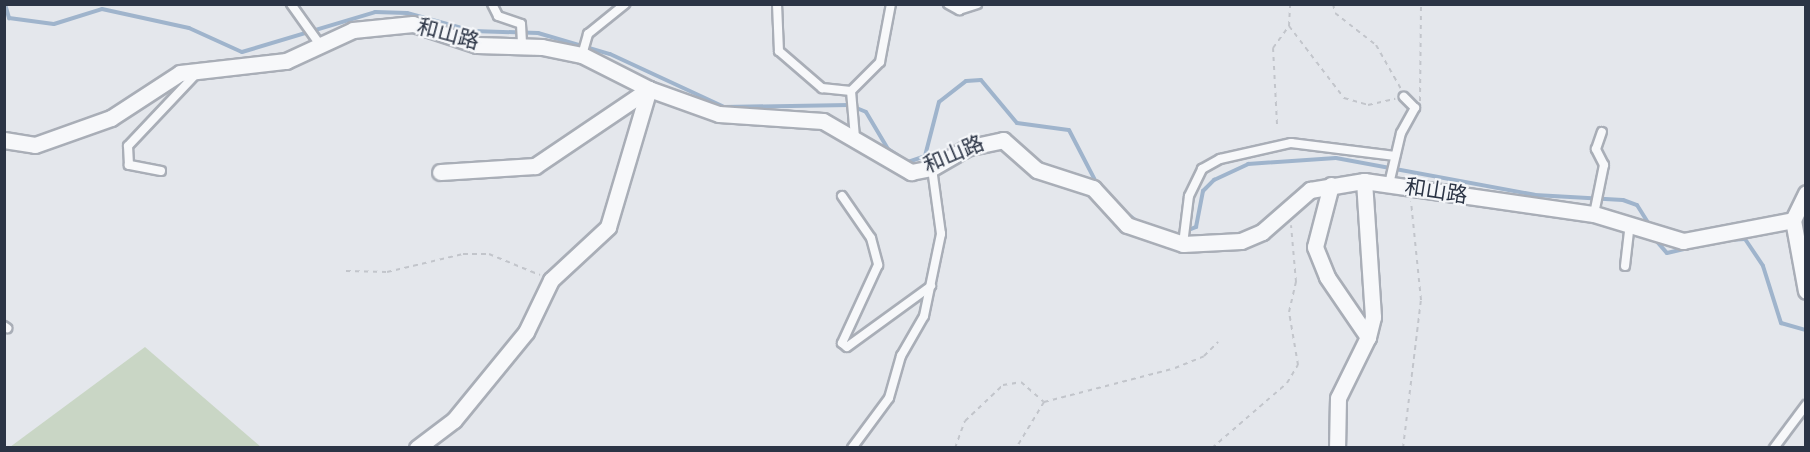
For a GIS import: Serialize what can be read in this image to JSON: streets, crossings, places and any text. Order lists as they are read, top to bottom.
{
  "streets": {
    "street": ["和山路"]
  }
}
